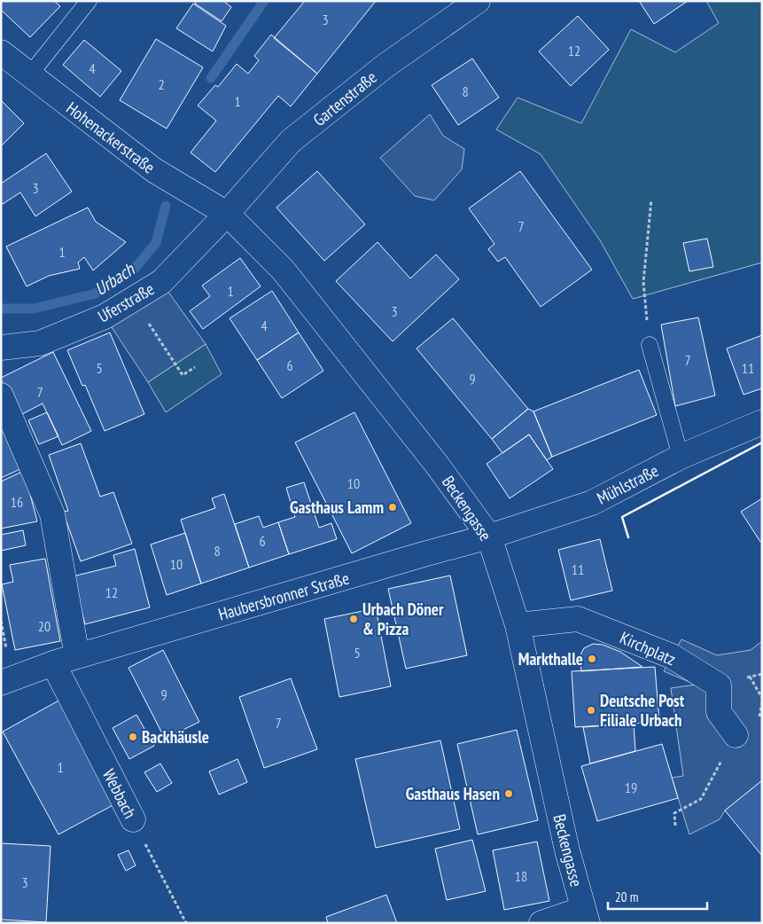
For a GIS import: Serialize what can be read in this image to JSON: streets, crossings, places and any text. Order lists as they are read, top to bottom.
{
  "streets": {
    "street": [
      "Gartenstraße",
      "Hohenackerstraße",
      "Uferstraße",
      "Mühlstraße",
      "Beckengasse",
      "Haubersbronner Straße",
      "Kirchplatz",
      "Webbach"
    ]
  },
  "crossings": [
    ["Gartenstraße", "Hohenackerstraße"],
    ["Gartenstraße", "Uferstraße"],
    ["Gartenstraße", "Beckengasse"],
    ["Hohenackerstraße", "Uferstraße"],
    ["Hohenackerstraße", "Beckengasse"],
    ["Uferstraße", "Beckengasse"],
    ["Mühlstraße", "Beckengasse"],
    ["Mühlstraße", "Haubersbronner Straße"],
    ["Beckengasse", "Haubersbronner Straße"],
    ["Beckengasse", "Kirchplatz"],
    ["Haubersbronner Straße", "Webbach"]
  ],
  "water": ["Urbach"],
  "places": [
    "Gasthaus Lamm",
    "Urbach Döner & Pizza",
    "Markthalle",
    "Deutsche Post Filiale Urbach",
    "Backhäusle",
    "Gasthaus Hasen"
  ],
  "house_numbers": [
    "3",
    "12",
    "4",
    "2",
    "8",
    "1",
    "3",
    "7",
    "1",
    "1",
    "3",
    "4",
    "7",
    "6",
    "5",
    "11",
    "9",
    "7",
    "10",
    "16",
    "6",
    "8",
    "10",
    "11",
    "12",
    "20",
    "5",
    "9",
    "7",
    "1",
    "19",
    "18",
    "3"
  ],
  "scale_bar": "20 m"
}
